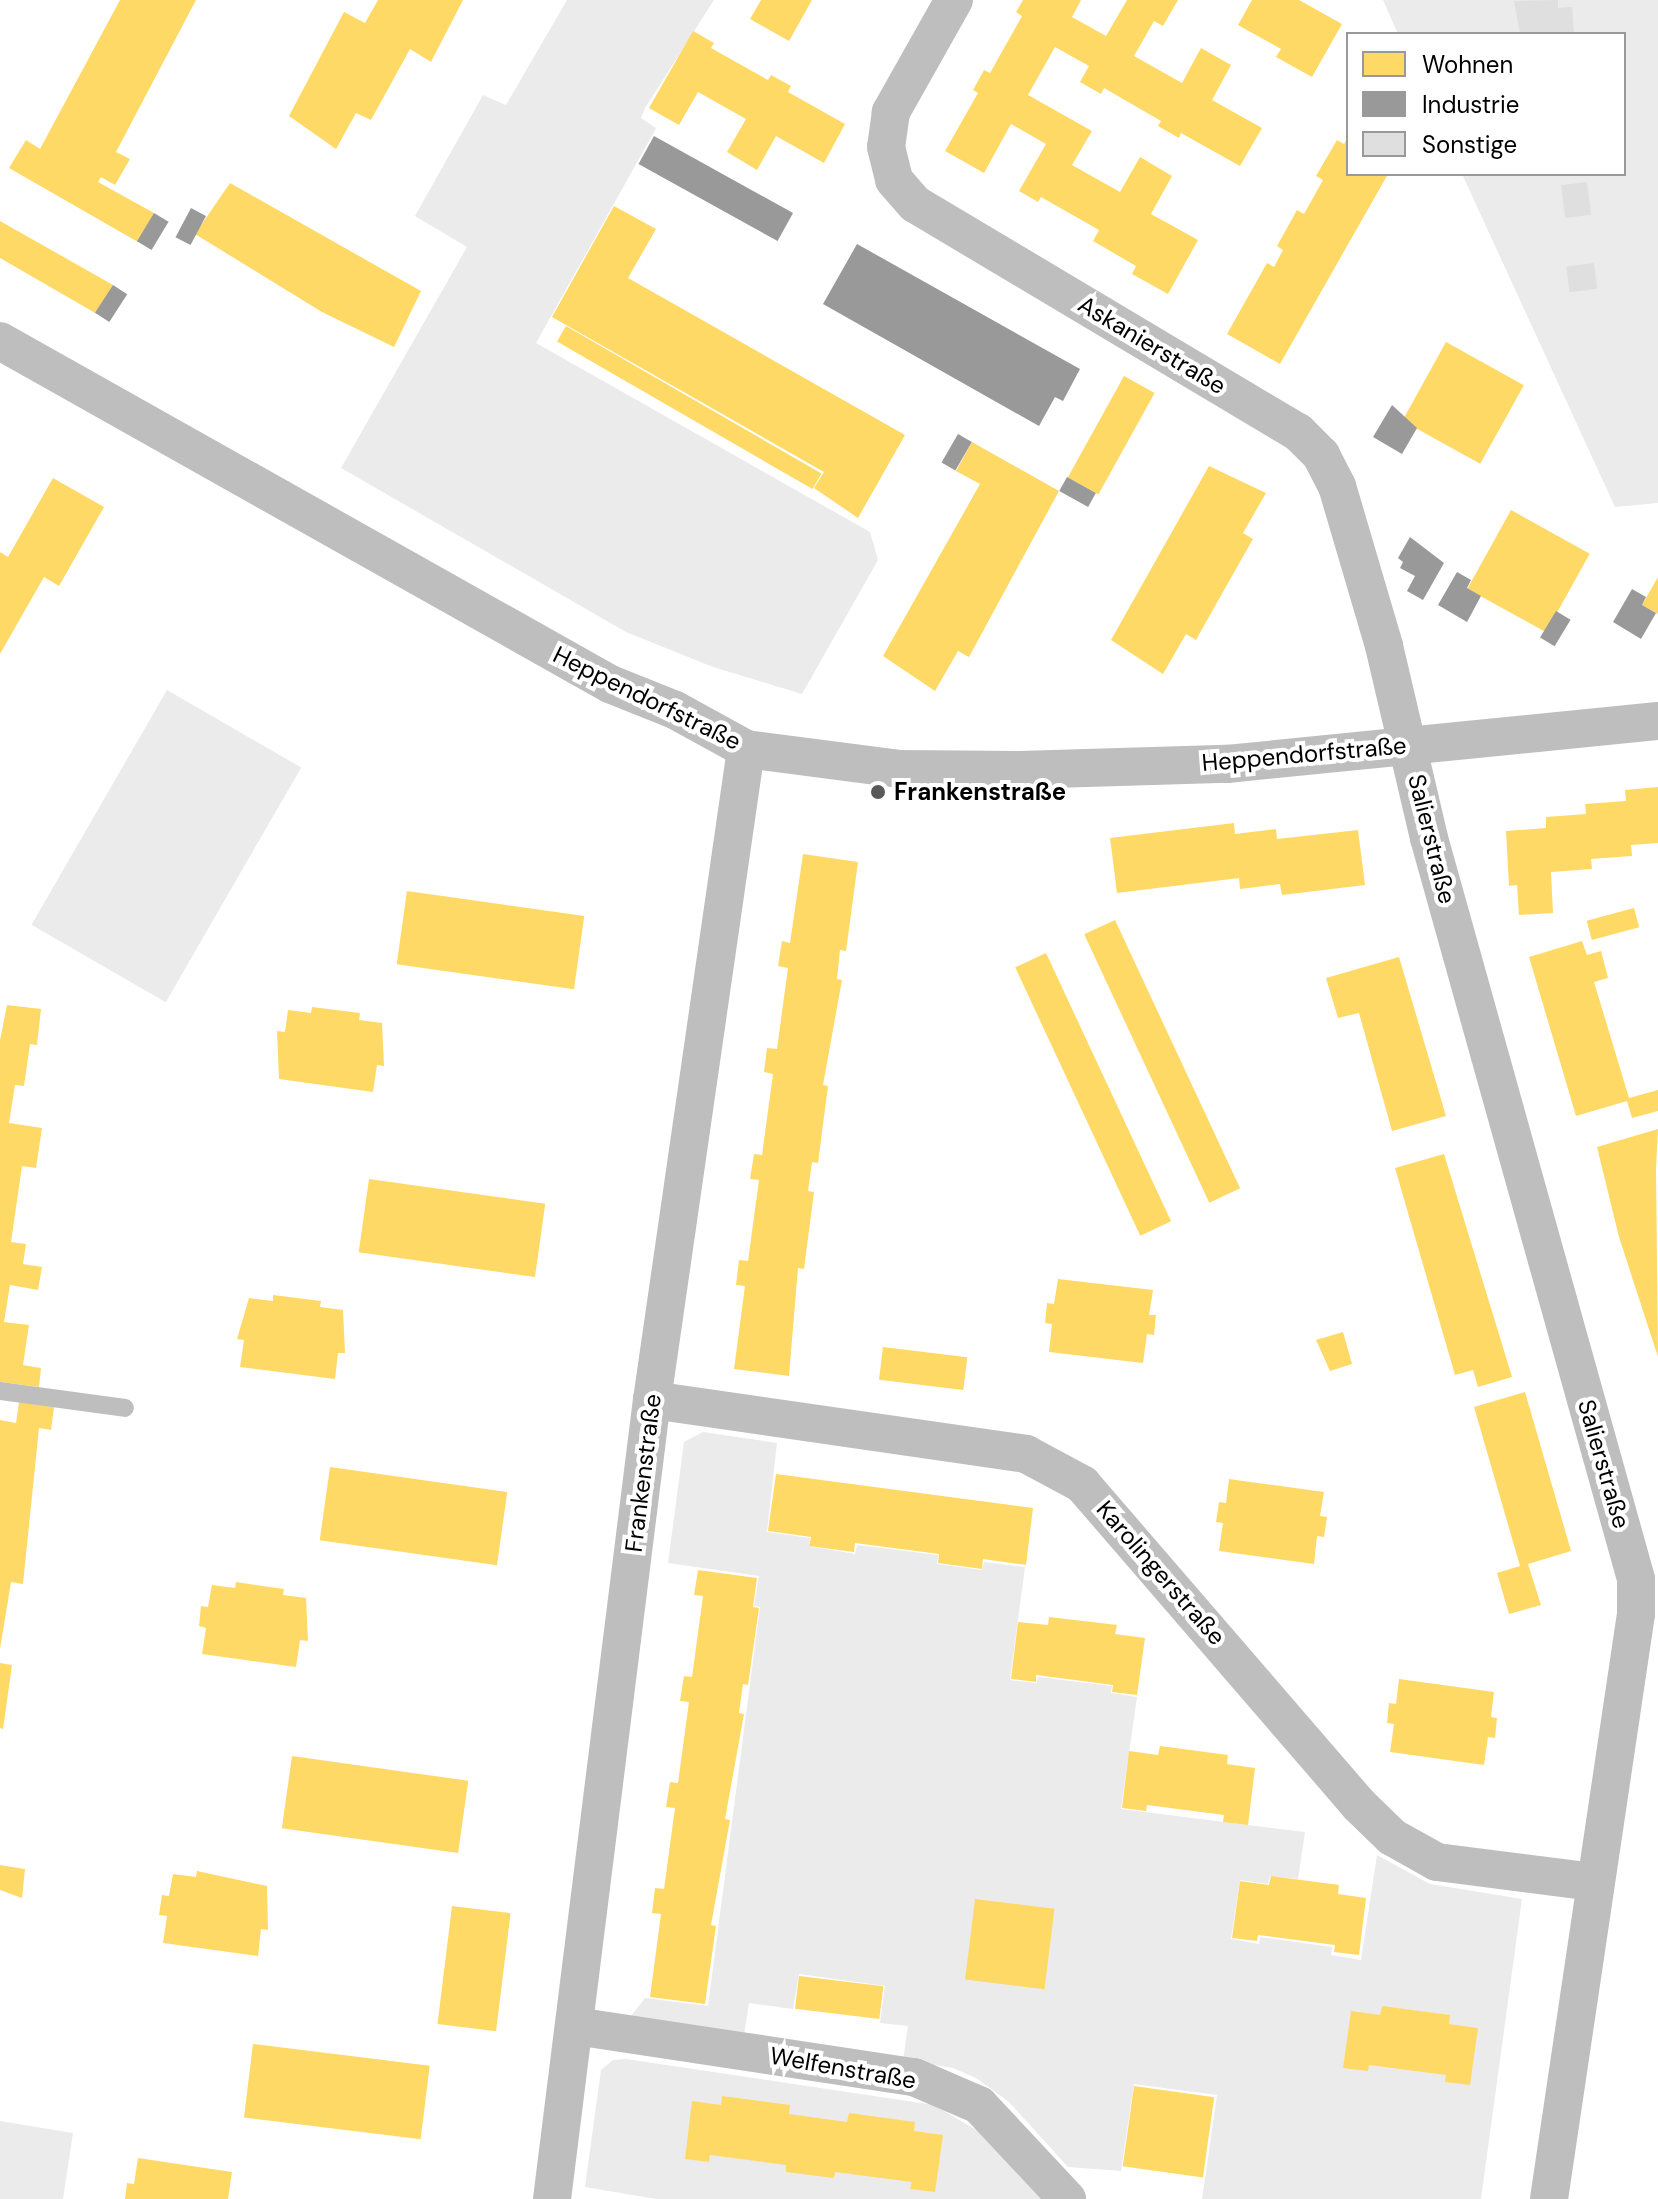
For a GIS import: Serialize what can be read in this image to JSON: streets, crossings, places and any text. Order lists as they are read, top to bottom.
{
  "streets": {
    "street": [
      "Askanierstraße",
      "Heppendorfstraße",
      "Salierstraße",
      "Frankenstraße",
      "Karolingerstraße",
      "Welfenstraße"
    ]
  },
  "crossings": [
    ["Askanierstraße", "Heppendorfstraße"],
    ["Askanierstraße", "Salierstraße"],
    ["Heppendorfstraße", "Salierstraße"],
    ["Heppendorfstraße", "Frankenstraße"],
    ["Salierstraße", "Karolingerstraße"],
    ["Frankenstraße", "Karolingerstraße"],
    ["Frankenstraße", "Welfenstraße"]
  ],
  "places": ["Frankenstraße"],
  "legend": ["Wohnen", "Industrie", "Sonstige"]
}
